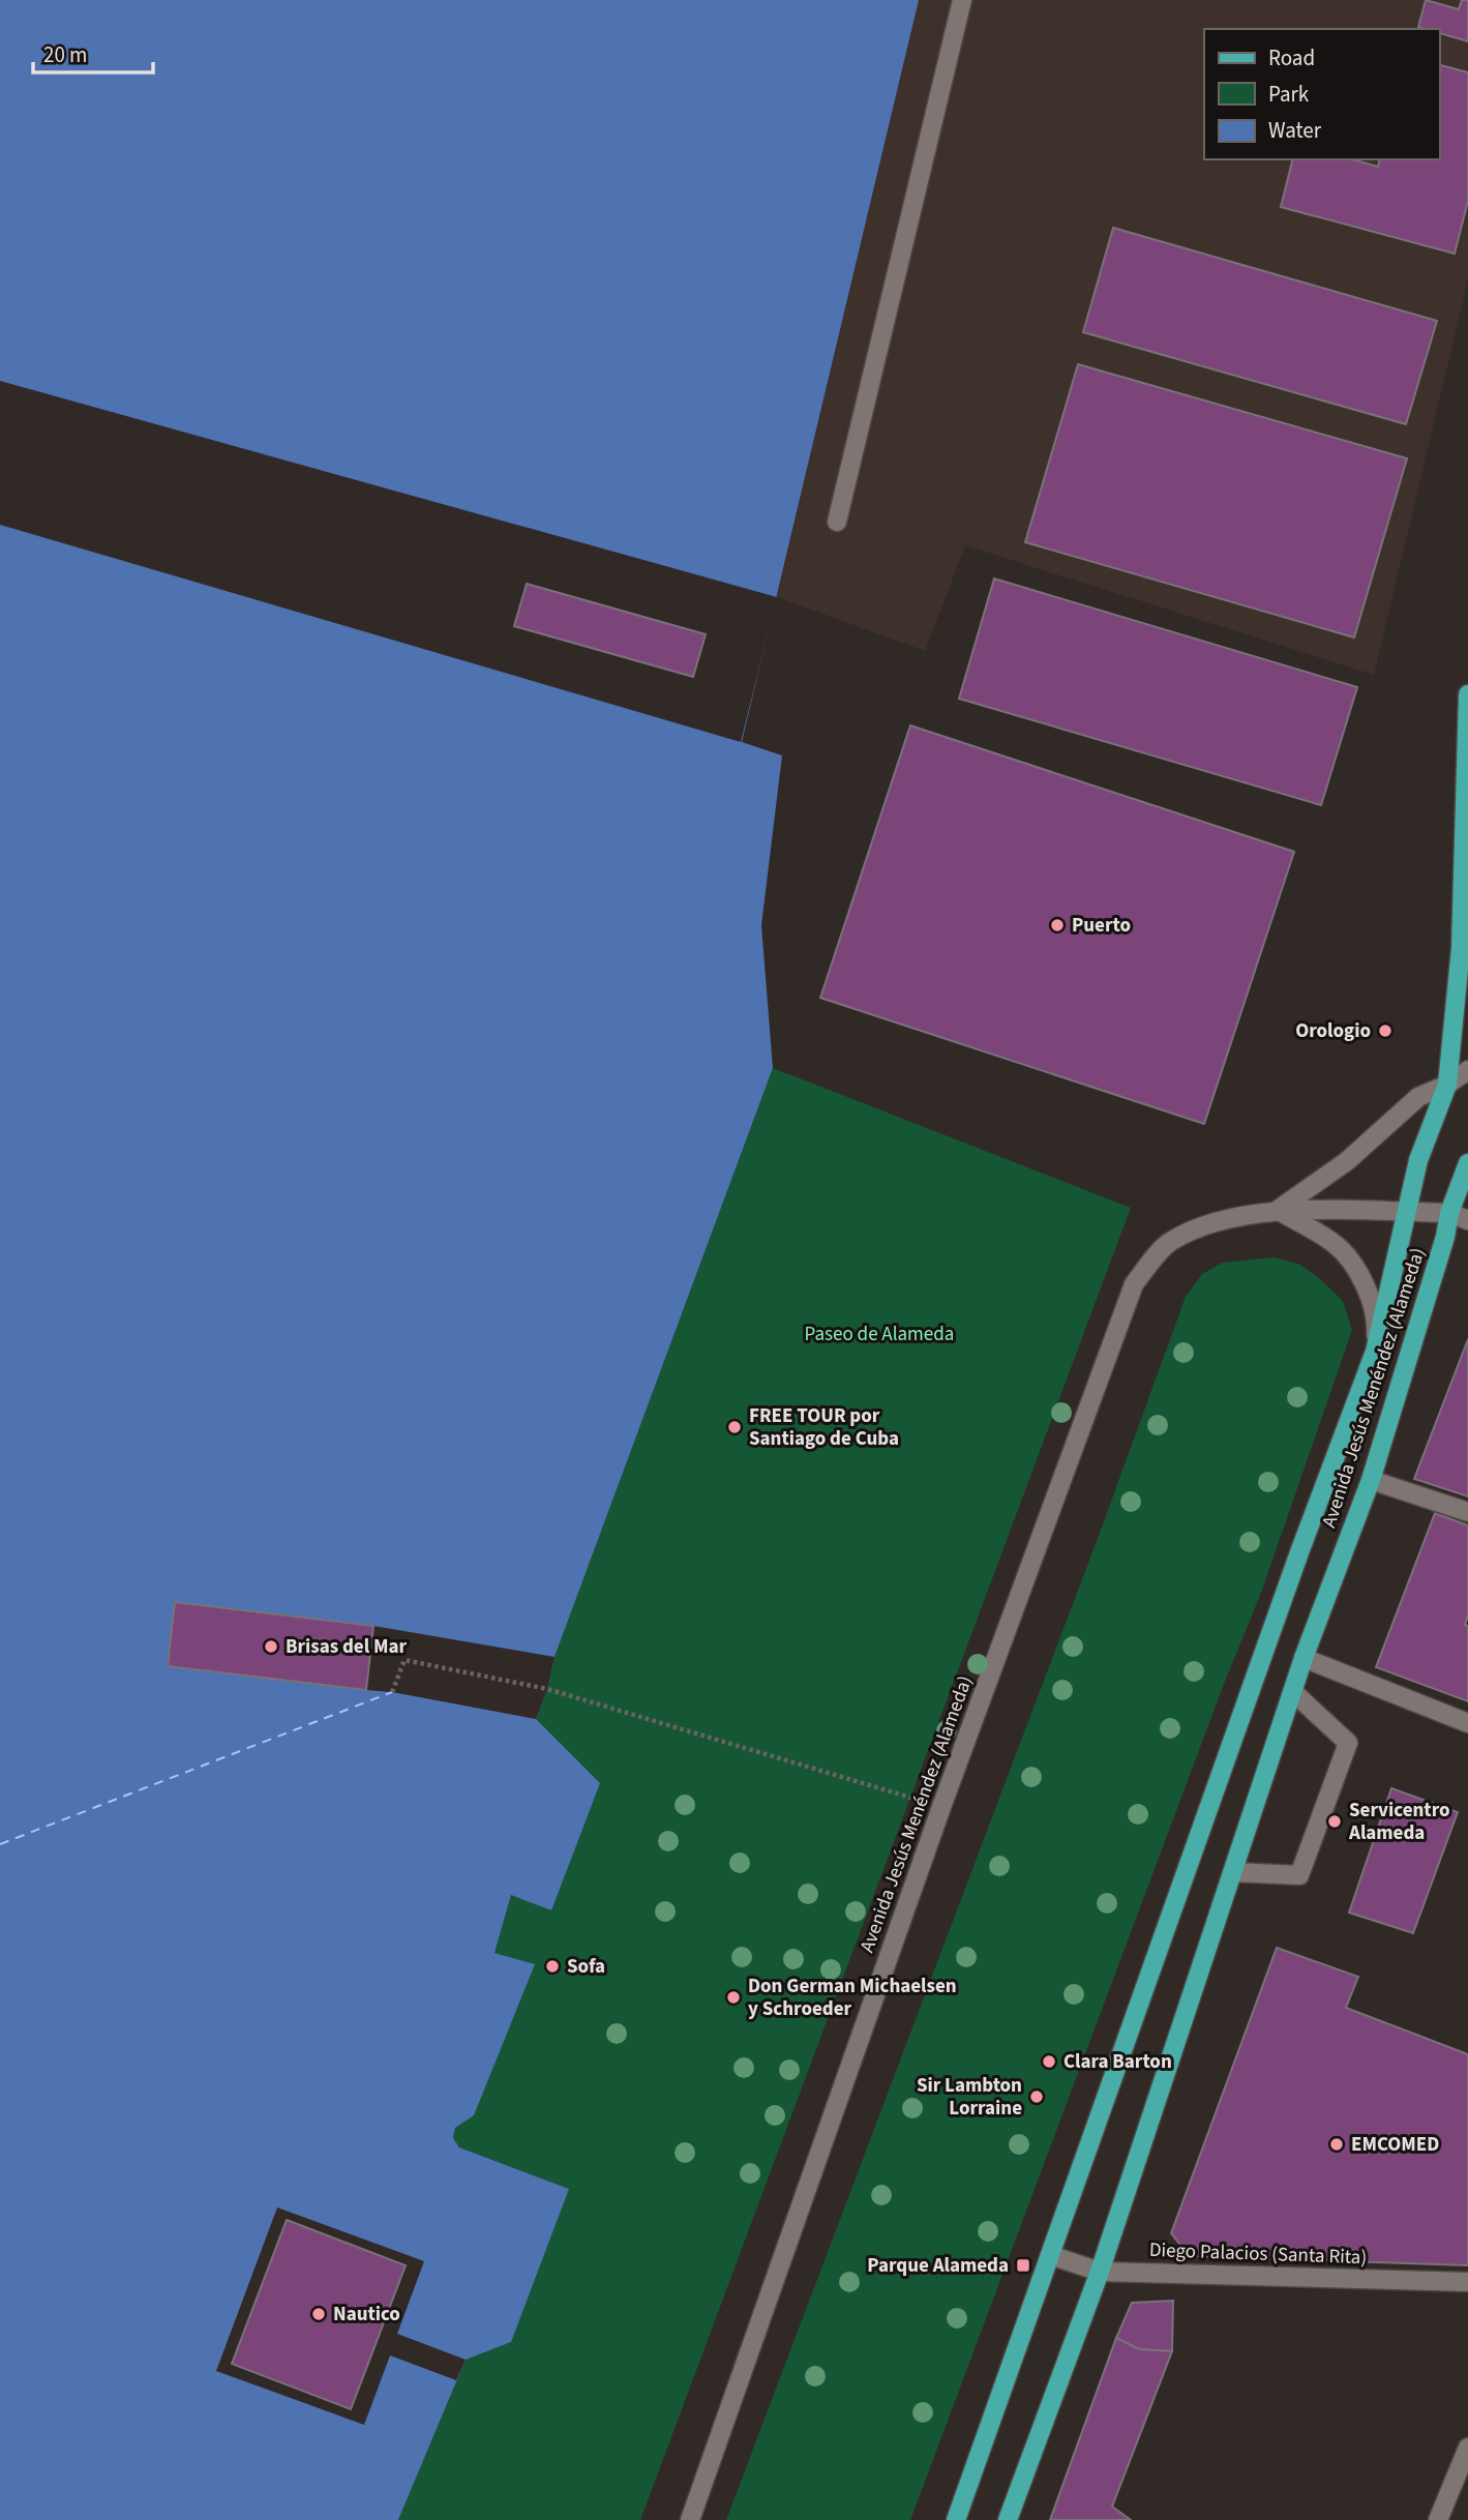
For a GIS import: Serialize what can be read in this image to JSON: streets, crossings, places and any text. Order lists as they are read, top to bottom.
{
  "streets": {
    "main road": ["Avenida Jesús Menéndez (Alameda)"],
    "street": ["Diego Palacios (Santa Rita)"]
  },
  "crossings": [
    ["Avenida Jesús Menéndez (Alameda)", "Diego Palacios (Santa Rita)"]
  ],
  "parks": ["Paseo de Alameda"],
  "places": {
    "other": [
      "Puerto",
      "Orologio",
      "FREE TOUR por Santiago de Cuba",
      "Brisas del Mar",
      "Servicentro Alameda",
      "Sofa",
      "Don German Michaelsen y Schroeder",
      "Clara Barton",
      "Sir Lambton Lorraine",
      "EMCOMED",
      "Nautico"
    ],
    "transit": ["Parque Alameda"]
  },
  "legend": ["Road", "Park", "Water"],
  "scale_bar": "20 m"
}
